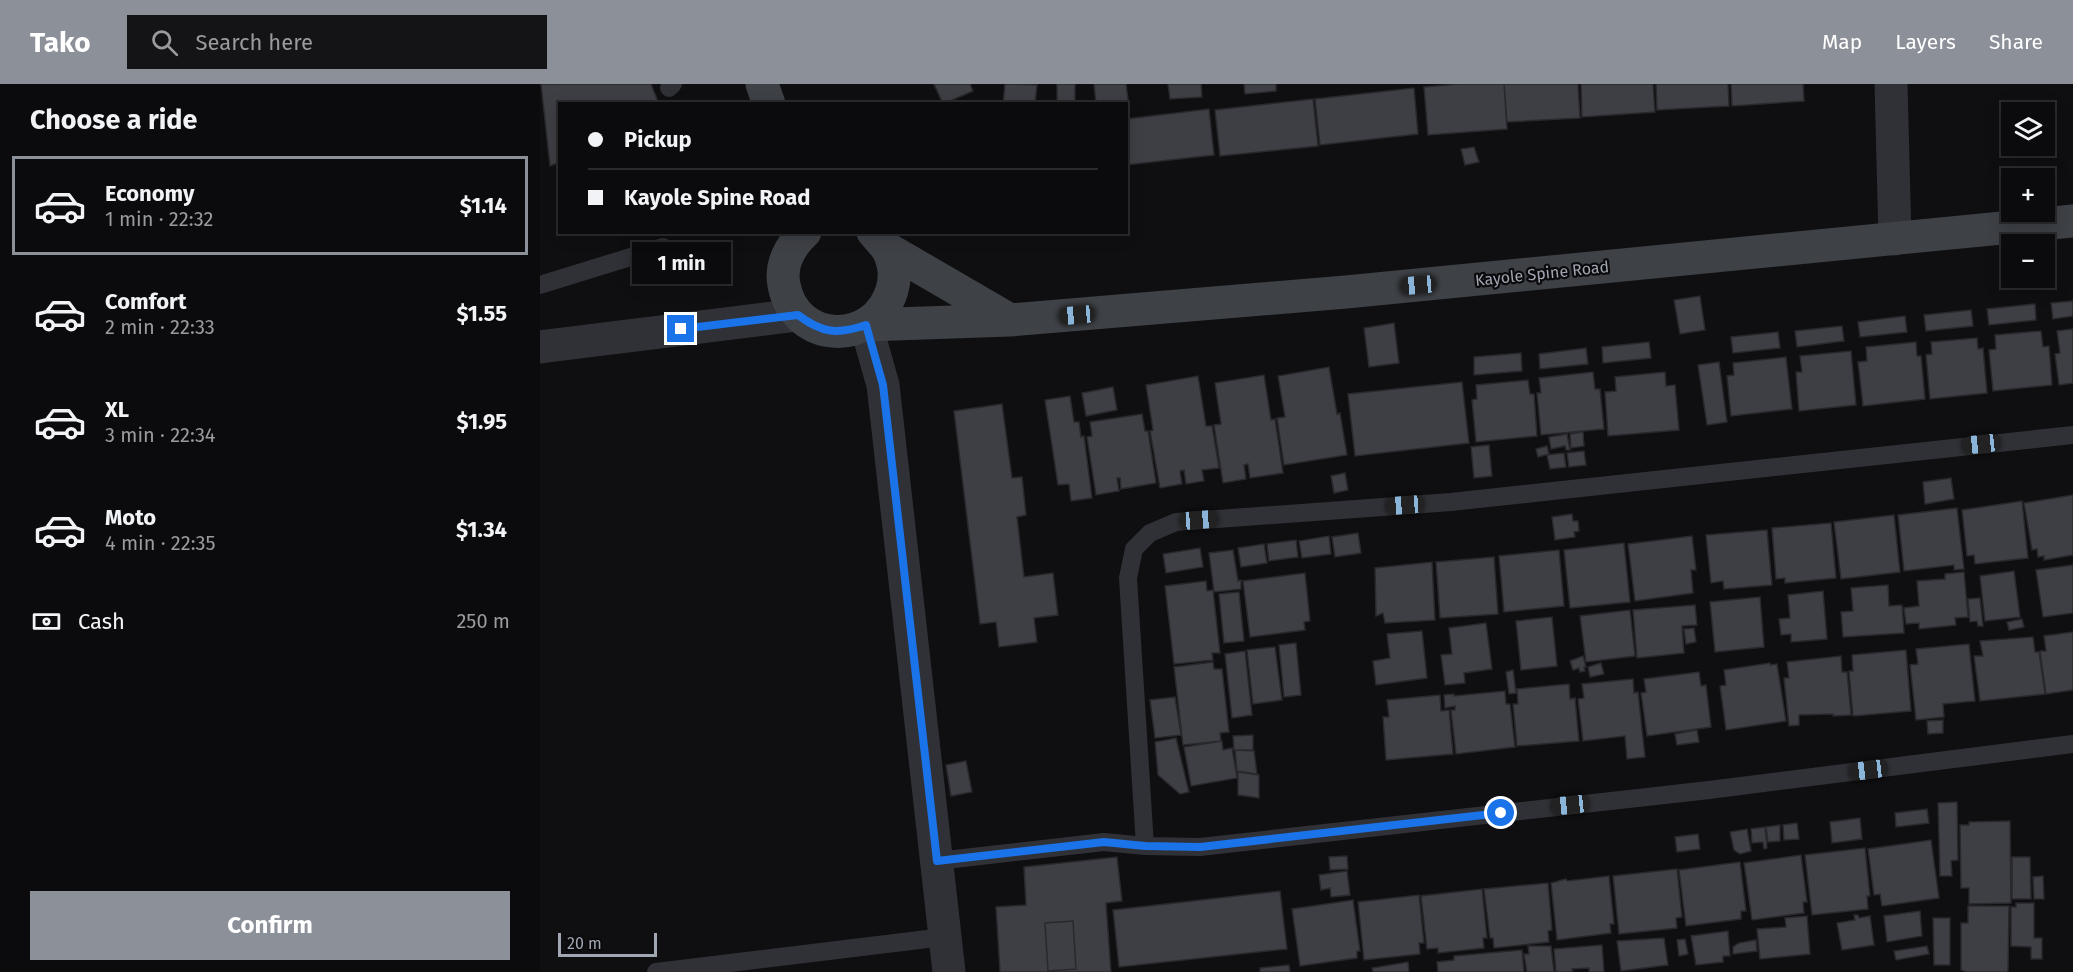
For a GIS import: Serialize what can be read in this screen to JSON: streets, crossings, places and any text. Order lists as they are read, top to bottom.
{
  "streets": {
    "main road": ["Kayole Spine Road"]
  },
  "scale_bar": "20 m",
  "page": {
    "header": "Tako",
    "search": "Search here",
    "nav": ["Map", "Layers", "Share"],
    "heading": "Choose a ride",
    "map_buttons": ["+", "−"],
    "banner": ["Pickup", "Kayole Spine Road"],
    "list": [
      {
        "name": "Economy",
        "note": "1 min · 22:32",
        "value": "$1.14"
      },
      {
        "name": "Comfort",
        "note": "2 min · 22:33",
        "value": "$1.55"
      },
      {
        "name": "XL",
        "note": "3 min · 22:34",
        "value": "$1.95"
      },
      {
        "name": "Moto",
        "note": "4 min · 22:35",
        "value": "$1.34"
      }
    ],
    "bubble": "1 min",
    "pay": ["Cash", "250 m"],
    "buttons": "Confirm",
    "scale": "20 m"
  }
}
